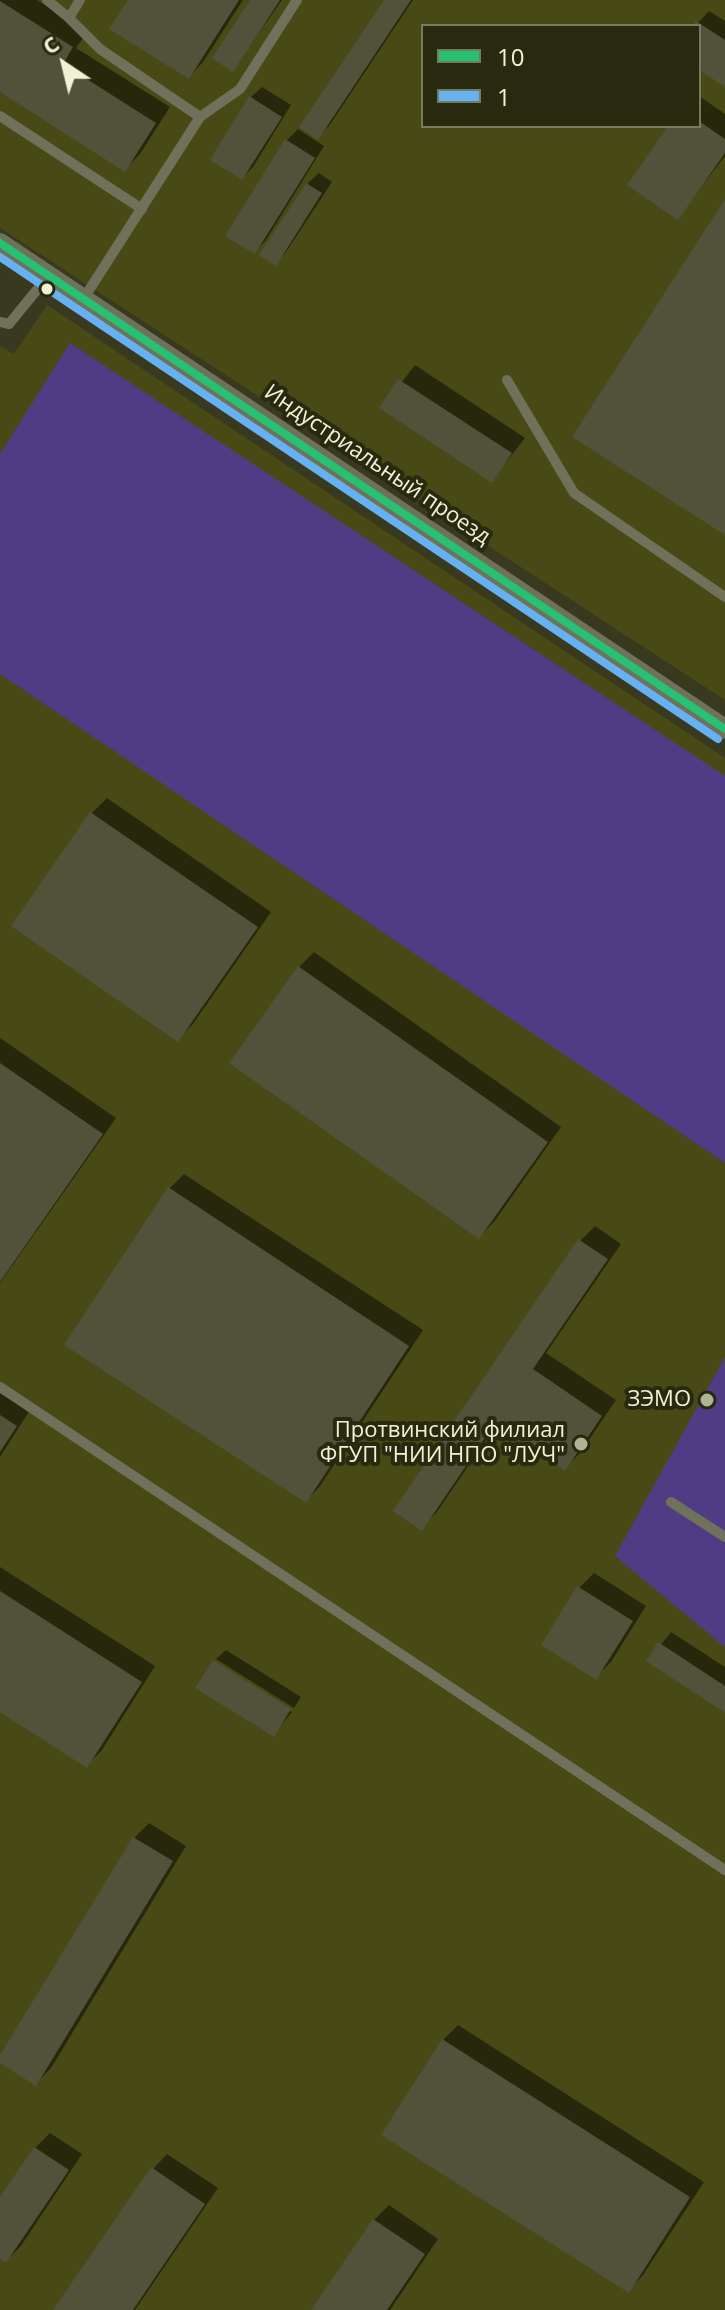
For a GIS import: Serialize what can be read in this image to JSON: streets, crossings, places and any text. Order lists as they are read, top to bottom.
{
  "streets": {
    "street": ["Индустриальный проезд"]
  },
  "places": ["ЗЭМО", "Протвинский филиал ФГУП \"НИИ НПО \"ЛУЧ\""],
  "lines": ["transit line 10", "transit line 1"],
  "legend": ["10", "1"],
  "north": "top left"
}
